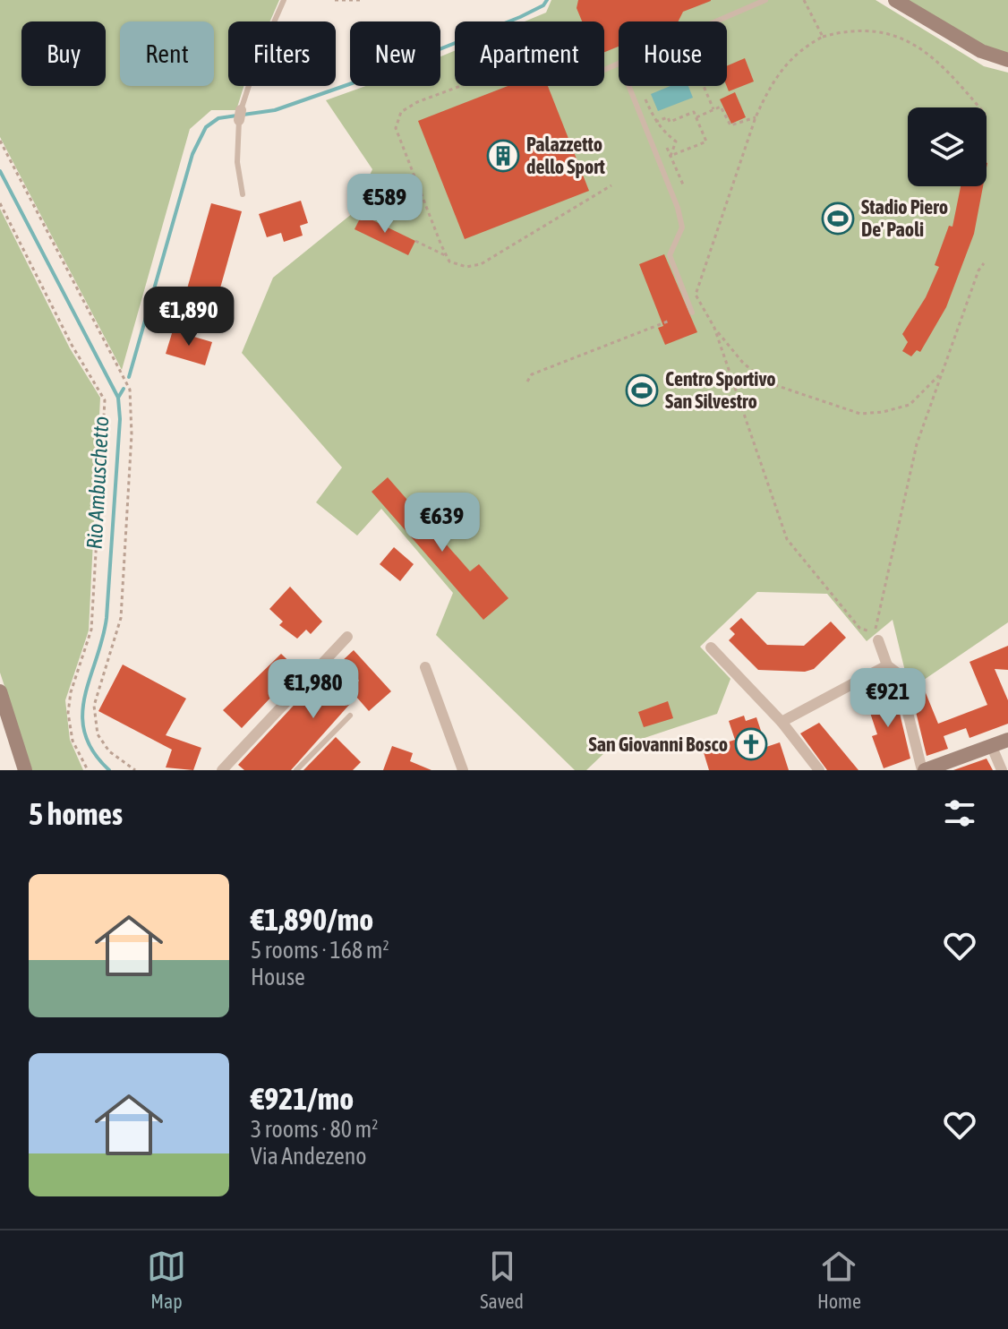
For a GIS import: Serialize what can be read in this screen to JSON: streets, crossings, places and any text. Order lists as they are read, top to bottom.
{
  "water": ["Rio Ambuschetto"],
  "places": {
    "building": ["Palazzetto dello Sport"],
    "sports": ["Stadio Piero De' Paoli", "Centro Sportivo San Silvestro"],
    "church": ["San Giovanni Bosco"]
  },
  "page": {
    "chip": [
      "Buy",
      "Rent",
      "Filters",
      "New",
      "Apartment",
      "House"
    ],
    "price": [
      "€589",
      "€1,890",
      "€639",
      "€1,980",
      "€921"
    ],
    "heading": "5 homes",
    "list": [
      {
        "name": "€1,890/mo",
        "note": "5 rooms · 168 m² · House"
      },
      {
        "name": "€921/mo",
        "note": "3 rooms · 80 m² · Via Andezeno"
      }
    ],
    "tabs": ["Map", "Saved", "Home"]
  }
}
